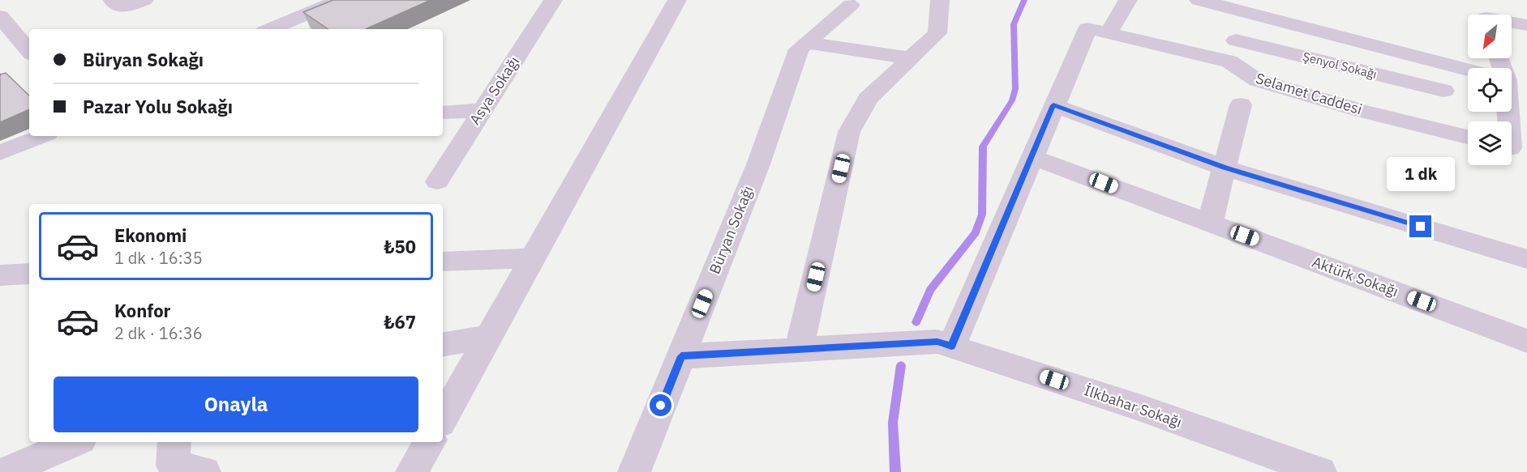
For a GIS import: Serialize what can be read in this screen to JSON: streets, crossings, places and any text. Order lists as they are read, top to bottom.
{
  "streets": {
    "street": [
      "Şenyol Sokağı",
      "Asya Sokağı",
      "Selamet Caddesi",
      "Büryan Sokağı",
      "Aktürk Sokağı",
      "İlkbahar Sokağı"
    ]
  },
  "crossings": [
    ["Büryan Sokağı", "İlkbahar Sokağı"]
  ],
  "north": "bottom left",
  "page": {
    "banner": ["Büryan Sokağı", "Pazar Yolu Sokağı"],
    "bubble": "1 dk",
    "list": [
      {
        "name": "Ekonomi",
        "note": "1 dk · 16:35",
        "value": "₺50"
      },
      {
        "name": "Konfor",
        "note": "2 dk · 16:36",
        "value": "₺67"
      }
    ],
    "buttons": "Onayla"
  }
}
